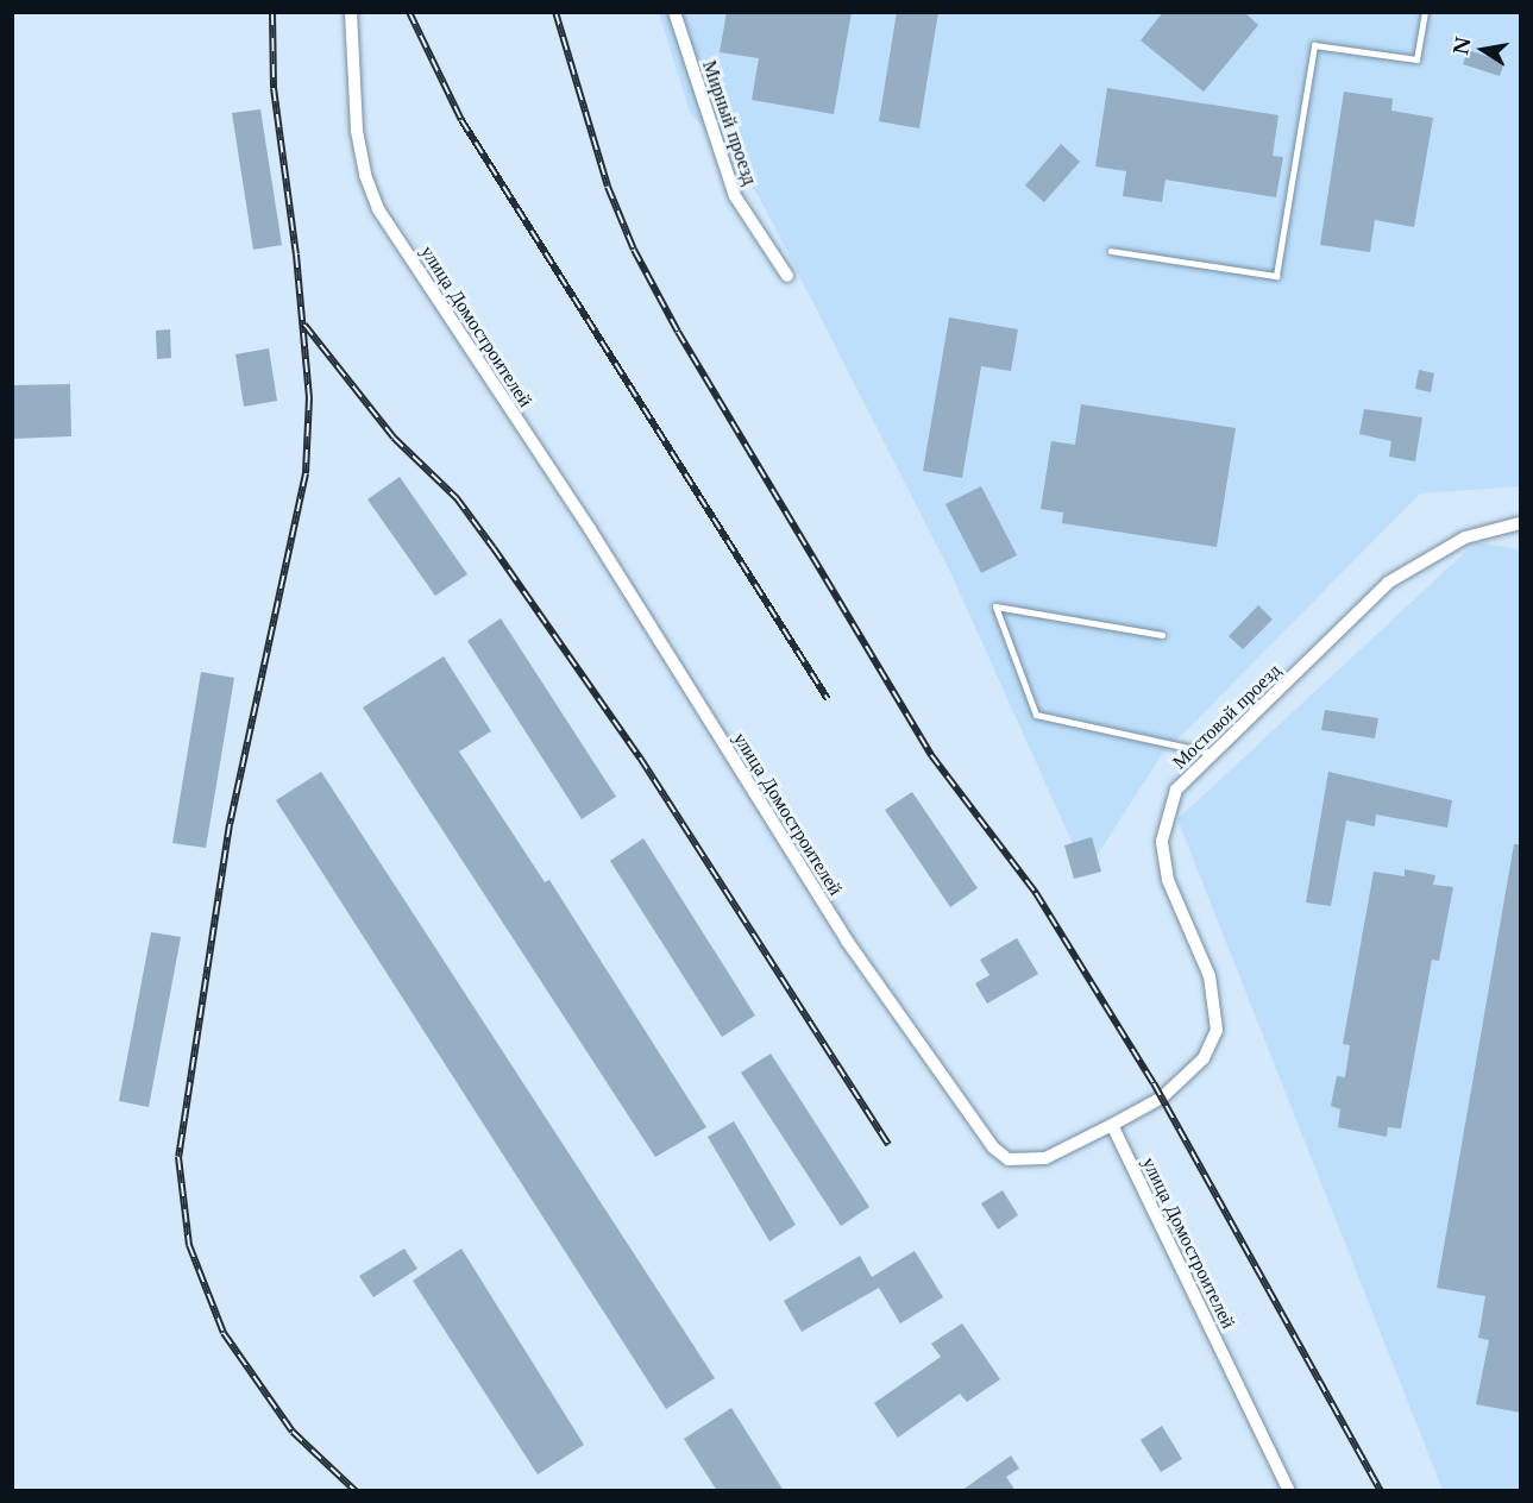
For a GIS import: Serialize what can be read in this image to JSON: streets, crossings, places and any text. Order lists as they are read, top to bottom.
{
  "streets": {
    "street": ["Мирный проезд", "улица Домостроителей", "Мостовой проезд"]
  },
  "crossings": [
    ["улица Домостроителей", "Мостовой проезд"]
  ],
  "north": "left"
}
